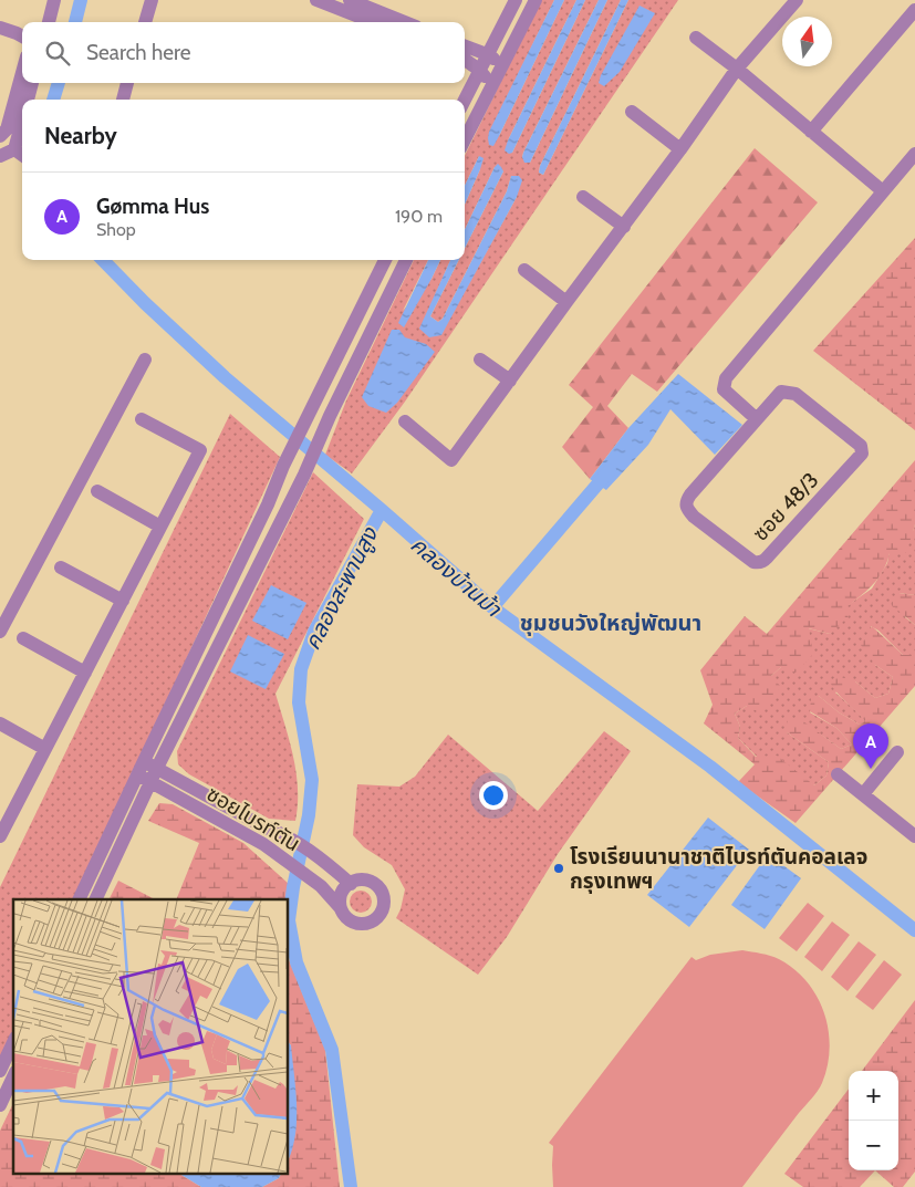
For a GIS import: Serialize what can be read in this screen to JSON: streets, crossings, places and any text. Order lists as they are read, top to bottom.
{
  "streets": {
    "street": ["ซอย 48/3", "ซอยไบรท์ตัน"]
  },
  "districts": ["ชุมชนวังใหญ่พัฒนา"],
  "water": ["คลองบ้านม้า", "คลองสะพานสูง"],
  "places": ["โรงเรียนนานาชาติไบรท์ตันคอลเลจ กรุงเทพฯ"],
  "north": "top",
  "page": {
    "search": "Search here",
    "heading": "Nearby",
    "list": [
      {
        "mark": "A",
        "name": "Gømma Hus",
        "note": "Shop",
        "value": "190 m"
      }
    ],
    "pins": "A",
    "map_buttons": ["+", "−"]
  }
}
